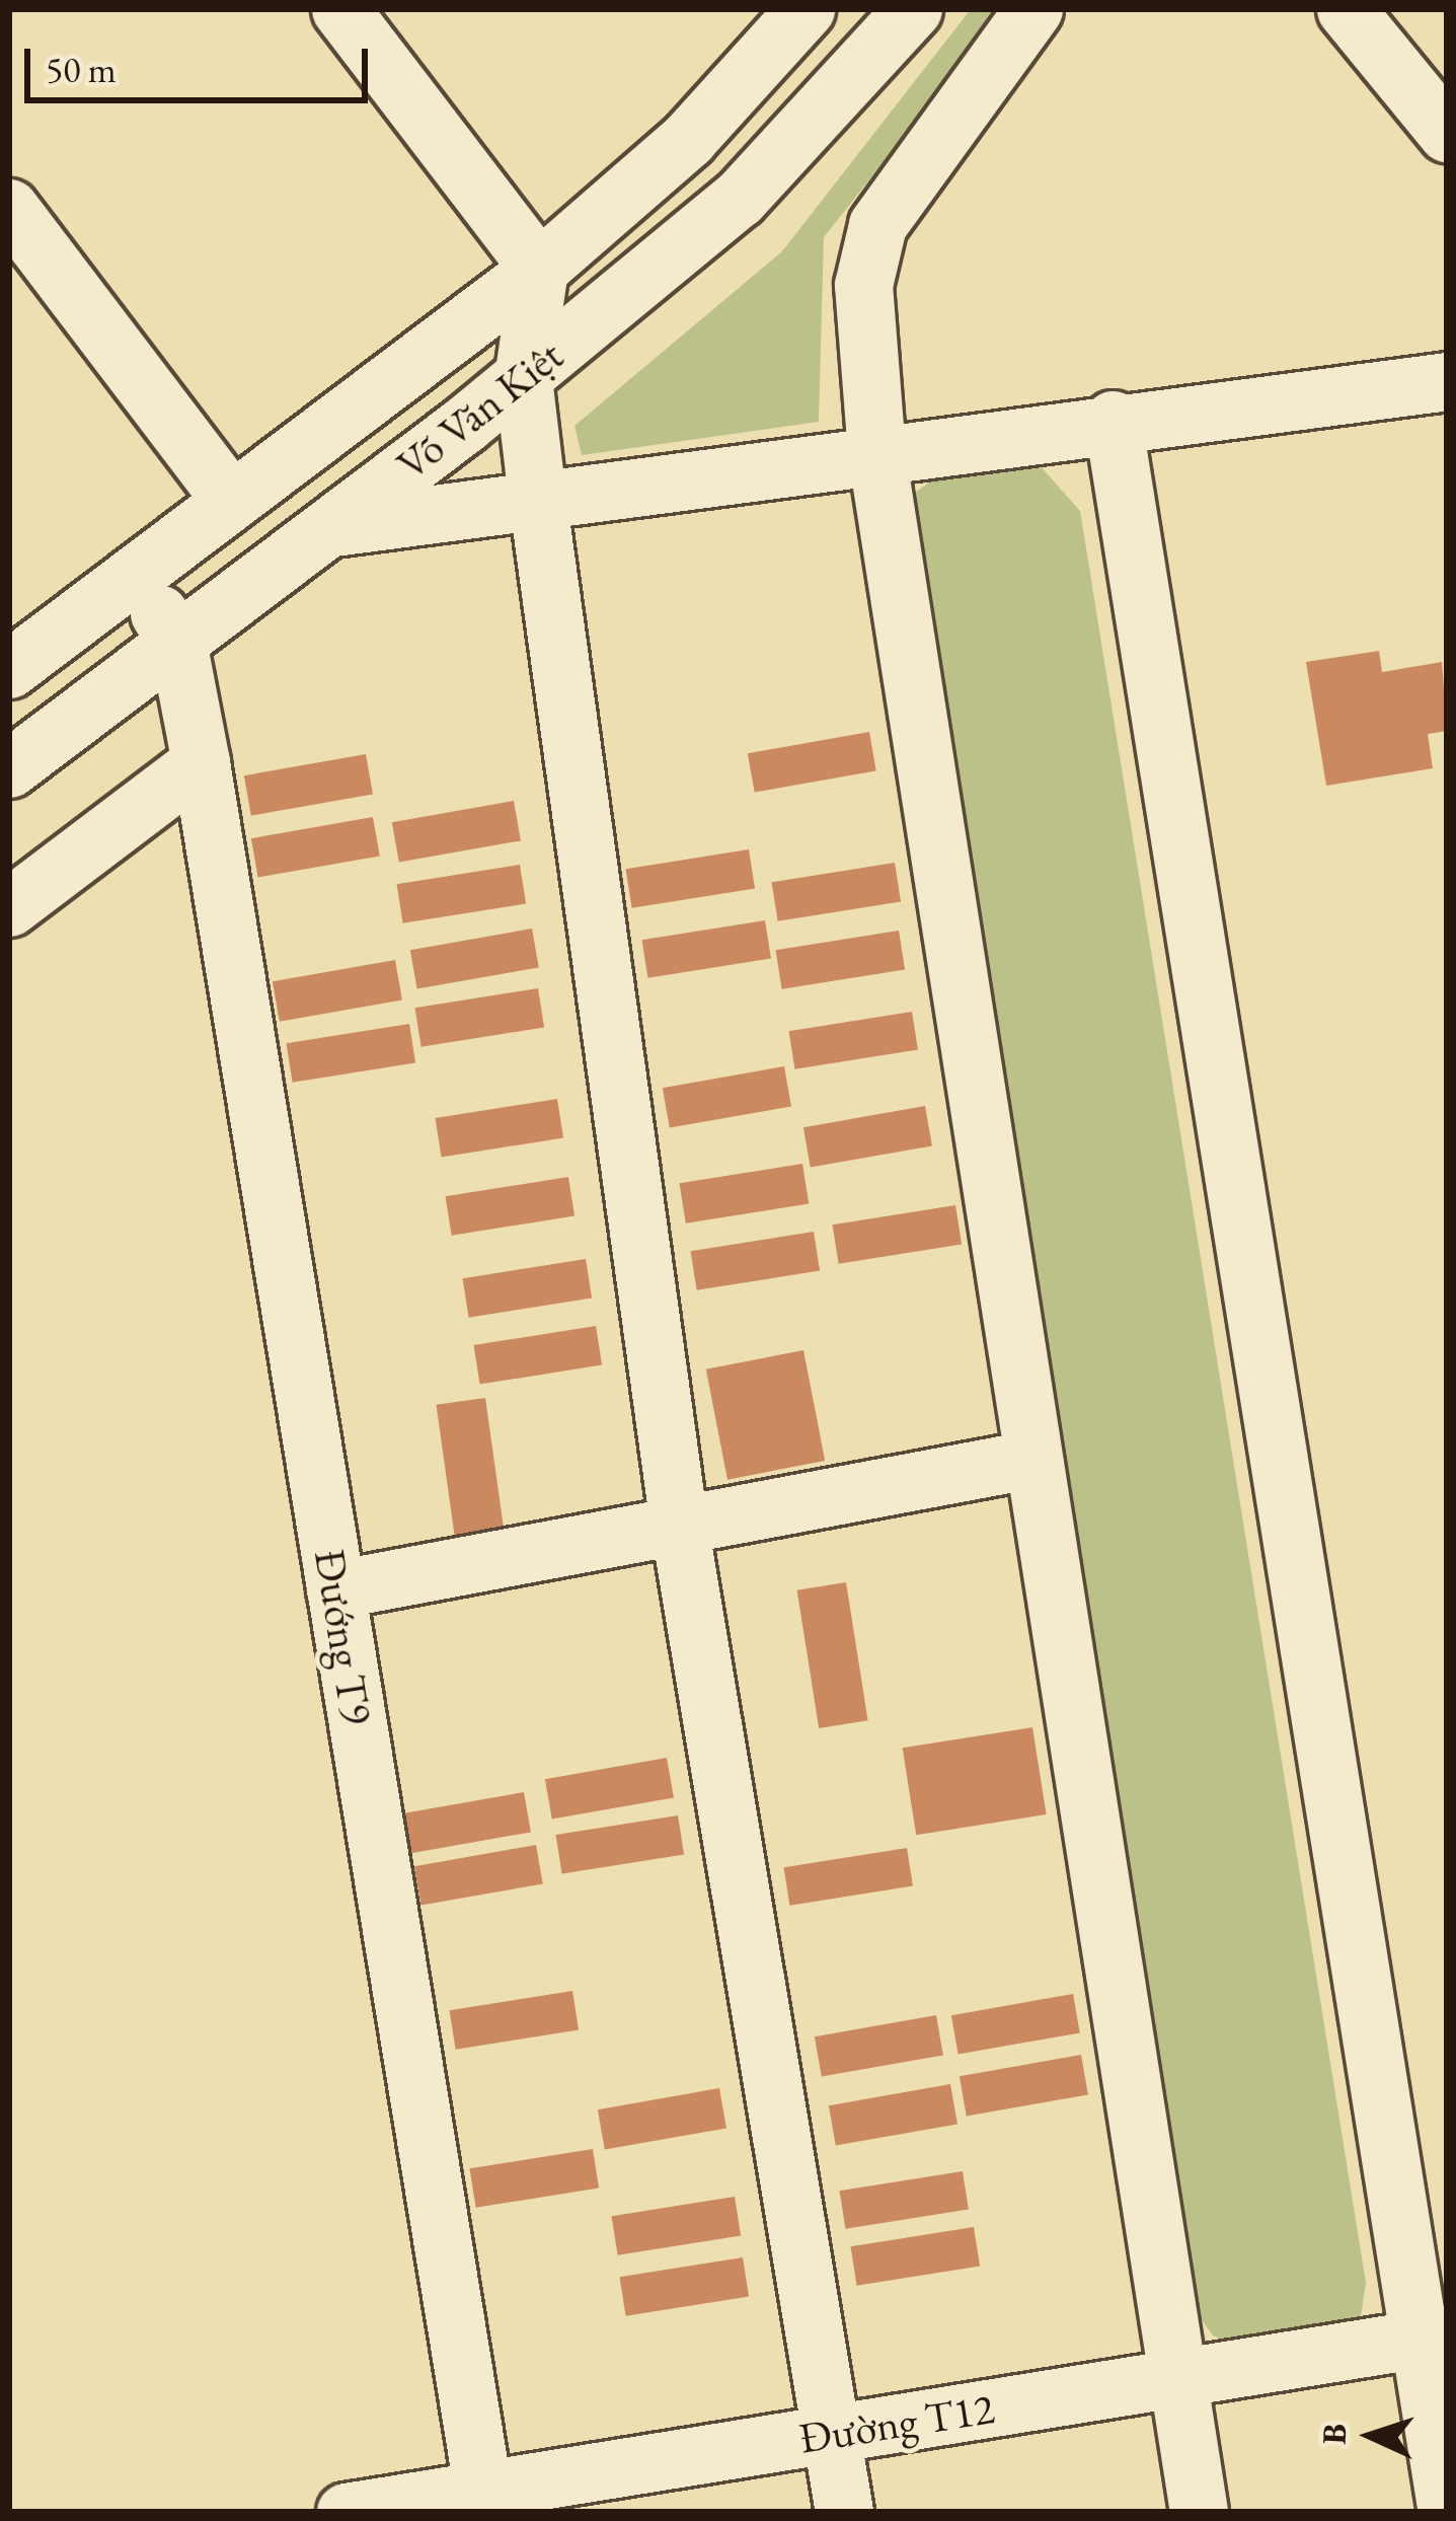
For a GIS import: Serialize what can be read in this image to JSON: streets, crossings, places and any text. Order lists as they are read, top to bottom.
{
  "streets": {
    "street": ["Võ Văn Kiệt", "Đướng T9", "Đường T12"]
  },
  "crossings": [
    ["Võ Văn Kiệt", "Đướng T9"],
    ["Đướng T9", "Đường T12"]
  ],
  "scale_bar": "50 m",
  "north": "left"
}
